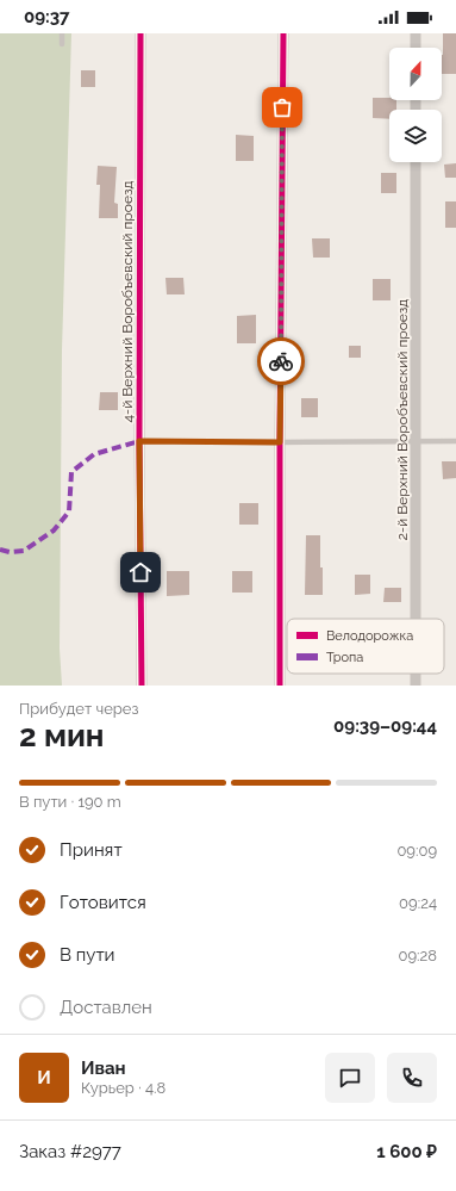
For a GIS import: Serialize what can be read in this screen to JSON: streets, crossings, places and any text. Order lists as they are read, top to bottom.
{
  "streets": {
    "street": ["4-й Верхний Воробъевский проезд", "2-й Верхний Воробъевский проезд"]
  },
  "legend": ["Велодорожка", "Тропа"],
  "north": "top",
  "page": {
    "status": "09:37",
    "heading": ["2 мин", "Прибудет через", "09:39–09:44"],
    "panel": [
      "Иван",
      "Курьер · 4.8",
      "Заказ #2977",
      "1 600 ₽"
    ],
    "bar": "В пути · 190 m",
    "list": [
      ["Принят", "09:09"],
      ["Готовится", "09:24"],
      ["В пути", "09:28"],
      "Доставлен"
    ],
    "round": "И"
  }
}
